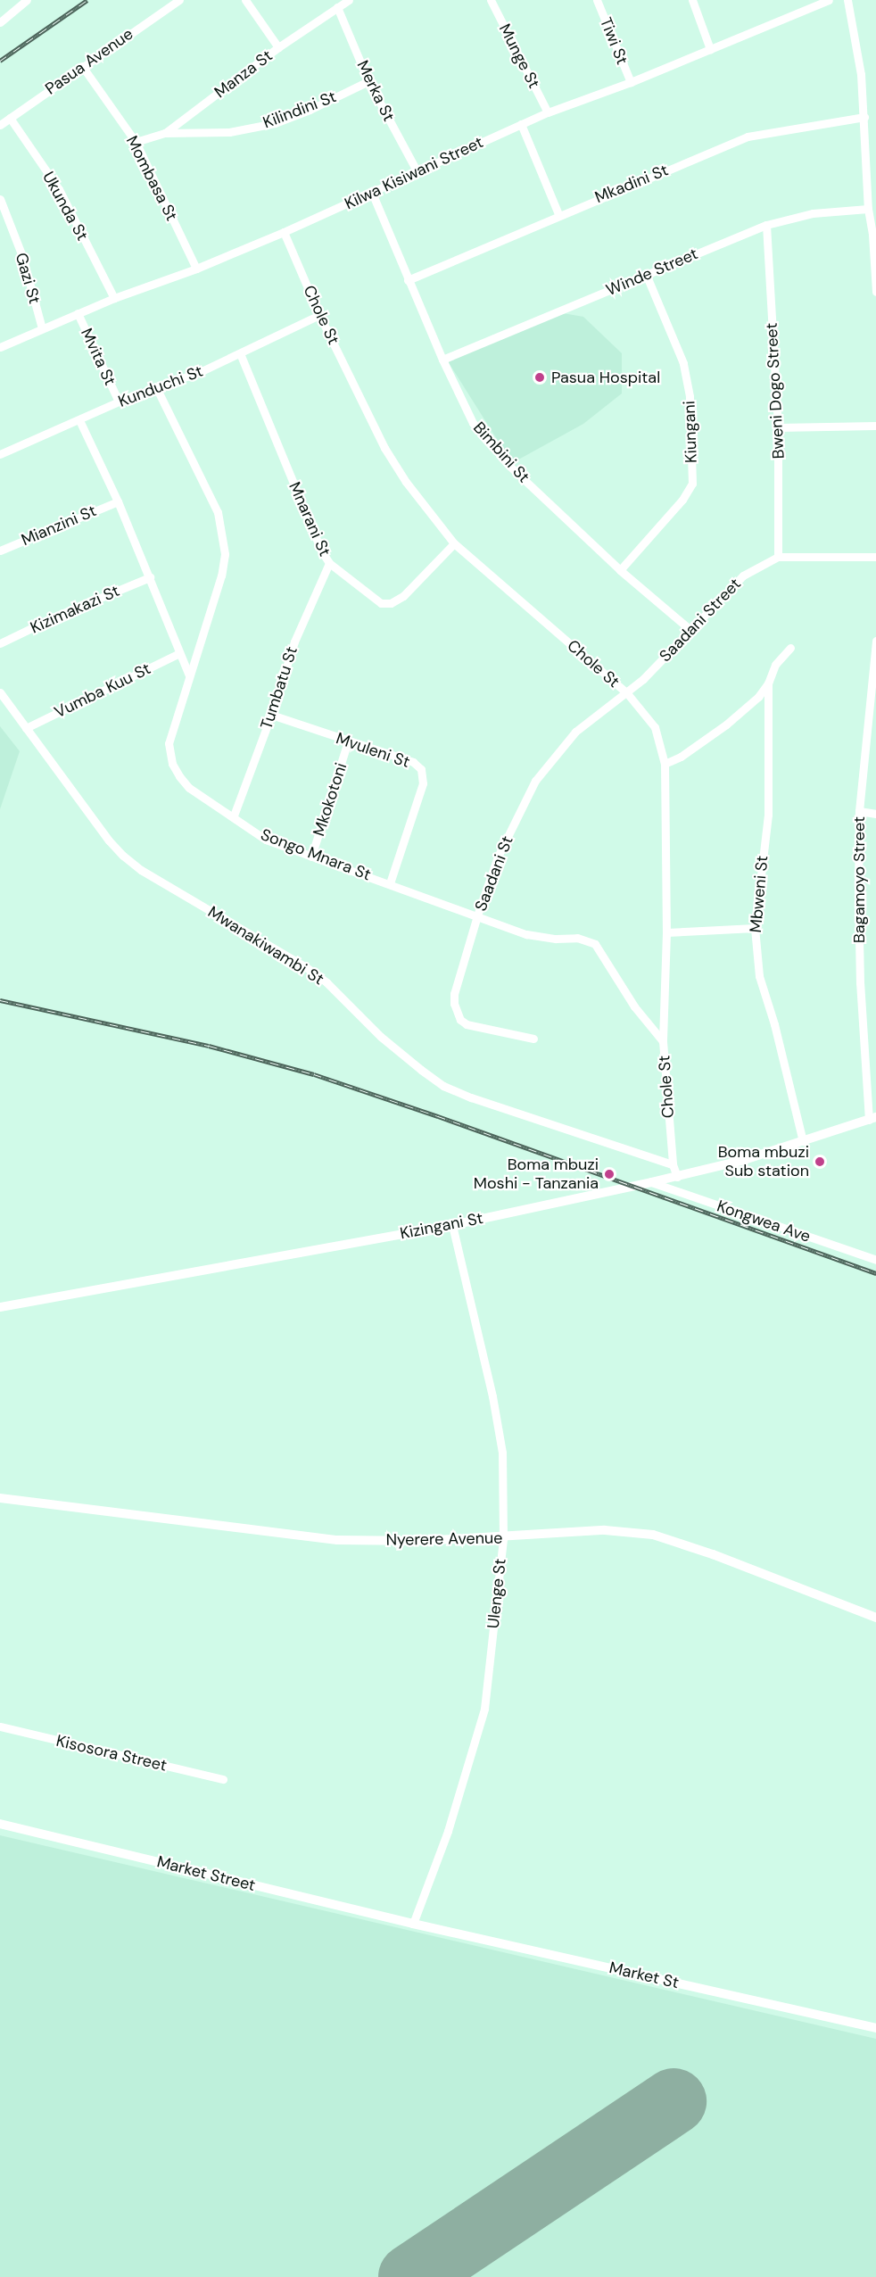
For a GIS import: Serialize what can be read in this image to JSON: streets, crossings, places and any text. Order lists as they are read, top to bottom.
{
  "streets": {
    "street": [
      "Tiwi St",
      "Munge St",
      "Pasua Avenue",
      "Manza St",
      "Merka St",
      "Kilindini St",
      "Kilwa Kisiwani Street",
      "Mombasa St",
      "Mkadini St",
      "Ukunda St",
      "Winde Street",
      "Gazi St",
      "Chole St",
      "Mvita St",
      "Kunduchi St",
      "Bweni Dogo Street",
      "Kiungani",
      "Bimbini St",
      "Mnarani St",
      "Mianzini St",
      "Kizimakazi St",
      "Saadani Street",
      "Tumbatu St",
      "Vumba Kuu St",
      "Mvuleni St",
      "Mkokotoni",
      "Songo Mnara St",
      "Saadani St",
      "Bagamoyo Street",
      "Mbweni St",
      "Mwanakiwambi St",
      "Kongwea Ave",
      "Kizingani St",
      "Nyerere Avenue",
      "Ulenge St",
      "Kisosora Street",
      "Market Street",
      "Market St"
    ]
  },
  "crossings": [
    ["Tiwi St", "Kilwa Kisiwani Street"],
    ["Munge St", "Kilwa Kisiwani Street"],
    ["Pasua Avenue", "Mombasa St"],
    ["Pasua Avenue", "Ukunda St"],
    ["Manza St", "Merka St"],
    ["Manza St", "Kilindini St"],
    ["Manza St", "Mombasa St"],
    ["Merka St", "Kilindini St"],
    ["Merka St", "Kilwa Kisiwani Street"],
    ["Kilwa Kisiwani Street", "Mombasa St"],
    ["Kilwa Kisiwani Street", "Ukunda St"],
    ["Kilwa Kisiwani Street", "Gazi St"],
    ["Kilwa Kisiwani Street", "Chole St"],
    ["Kilwa Kisiwani Street", "Mvita St"],
    ["Kilwa Kisiwani Street", "Bimbini St"],
    ["Mkadini St", "Bimbini St"],
    ["Winde Street", "Bweni Dogo Street"],
    ["Winde Street", "Kiungani"],
    ["Winde Street", "Bimbini St"],
    ["Chole St", "Kunduchi St"],
    ["Chole St", "Mnarani St"],
    ["Chole St", "Saadani Street"],
    ["Chole St", "Songo Mnara St"],
    ["Chole St", "Saadani St"],
    ["Chole St", "Mwanakiwambi St"],
    ["Chole St", "Kizingani St"],
    ["Mvita St", "Kunduchi St"],
    ["Kunduchi St", "Mnarani St"],
    ["Kunduchi St", "Songo Mnara St"],
    ["Bweni Dogo Street", "Saadani Street"],
    ["Kiungani", "Bimbini St"],
    ["Bimbini St", "Saadani Street"],
    ["Mnarani St", "Tumbatu St"],
    ["Saadani Street", "Saadani St"],
    ["Tumbatu St", "Mvuleni St"],
    ["Tumbatu St", "Songo Mnara St"],
    ["Vumba Kuu St", "Mwanakiwambi St"],
    ["Mvuleni St", "Mkokotoni"],
    ["Mvuleni St", "Songo Mnara St"],
    ["Mkokotoni", "Songo Mnara St"],
    ["Songo Mnara St", "Saadani St"],
    ["Bagamoyo Street", "Kizingani St"],
    ["Mbweni St", "Kizingani St"],
    ["Kongwea Ave", "Kizingani St"],
    ["Kizingani St", "Ulenge St"],
    ["Nyerere Avenue", "Ulenge St"],
    ["Ulenge St", "Market Street"],
    ["Ulenge St", "Market St"],
    ["Market Street", "Market St"]
  ],
  "places": ["Pasua Hospital", "Boma mbuzi Sub station", "Boma mbuzi Moshi - Tanzania"]
}
